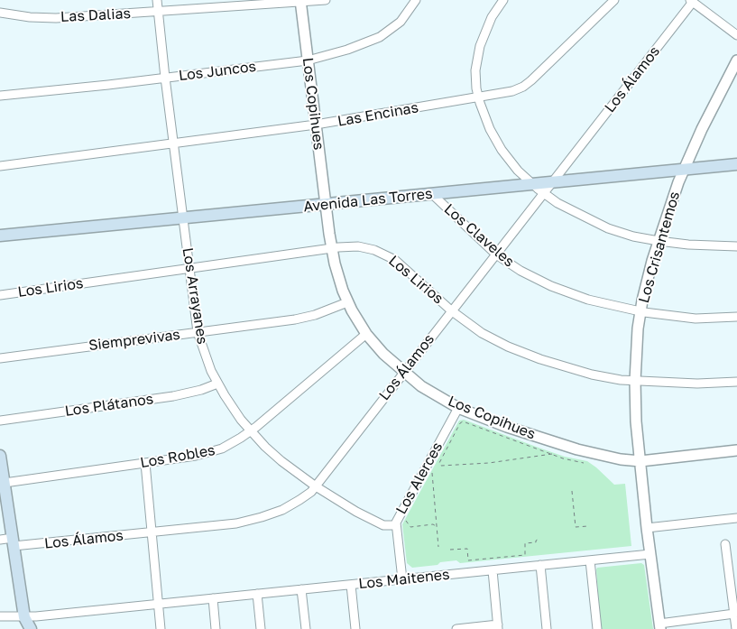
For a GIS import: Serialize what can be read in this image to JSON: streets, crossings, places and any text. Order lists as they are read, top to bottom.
{
  "streets": {
    "main road": ["Avenida Las Torres"],
    "street": [
      "Las Dalias",
      "Los Juncos",
      "Los Álamos",
      "Los Copihues",
      "Las Encinas",
      "Los Claveles",
      "Los Crisantemos",
      "Los Lirios",
      "Los Arrayanes",
      "Siemprevivas",
      "Los Plátanos",
      "Los Robles",
      "Los Alerces",
      "Los Maitenes"
    ]
  },
  "crossings": [
    ["Las Dalias", "Los Copihues"],
    ["Las Dalias", "Los Arrayanes"],
    ["Los Juncos", "Los Copihues"],
    ["Los Juncos", "Los Arrayanes"],
    ["Los Álamos", "Los Copihues"],
    ["Los Álamos", "Avenida Las Torres"],
    ["Los Álamos", "Los Claveles"],
    ["Los Álamos", "Los Lirios"],
    ["Los Álamos", "Los Arrayanes"],
    ["Los Copihues", "Las Encinas"],
    ["Los Copihues", "Avenida Las Torres"],
    ["Los Copihues", "Los Crisantemos"],
    ["Los Copihues", "Los Lirios"],
    ["Los Copihues", "Siemprevivas"],
    ["Los Copihues", "Los Robles"],
    ["Los Copihues", "Los Alerces"],
    ["Las Encinas", "Los Arrayanes"],
    ["Avenida Las Torres", "Los Claveles"],
    ["Avenida Las Torres", "Los Crisantemos"],
    ["Avenida Las Torres", "Los Arrayanes"],
    ["Los Claveles", "Los Crisantemos"],
    ["Los Crisantemos", "Los Lirios"],
    ["Los Crisantemos", "Los Maitenes"],
    ["Los Lirios", "Los Arrayanes"],
    ["Los Arrayanes", "Siemprevivas"],
    ["Los Arrayanes", "Los Plátanos"],
    ["Los Arrayanes", "Los Robles"],
    ["Los Arrayanes", "Los Alerces"],
    ["Los Alerces", "Los Maitenes"]
  ]
}
